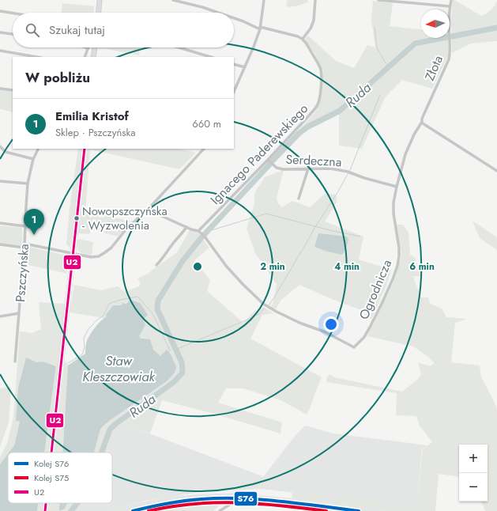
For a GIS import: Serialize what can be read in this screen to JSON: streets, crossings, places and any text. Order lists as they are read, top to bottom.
{
  "streets": {
    "street": [
      "Złota",
      "Ignacego Paderewskiego",
      "Serdeczna",
      "Pszczyńska",
      "Ogrodnicza"
    ]
  },
  "crossings": [
    ["Złota", "Ogrodnicza"],
    ["Ignacego Paderewskiego", "Serdeczna"],
    ["Ignacego Paderewskiego", "Ogrodnicza"],
    ["Serdeczna", "Ogrodnicza"]
  ],
  "water": ["Ruda", "Staw Kleszczowiak"],
  "places": ["Nowopszczyńska - Wyzwolenia"],
  "lines": ["transit line U2", "rail line S76", "rail line S75"],
  "legend": ["Kolej S76", "Kolej S75", "U2"],
  "north": "left",
  "page": {
    "search": "Szukaj tutaj",
    "heading": "W pobliżu",
    "list": [
      {
        "mark": "1",
        "name": "Emilia Kristof",
        "note": "Sklep · Pszczyńska",
        "value": "660 m"
      }
    ],
    "pins": "1",
    "map_buttons": ["+", "−"]
  },
  "rings": ["2 min", "4 min", "6 min"]
}
